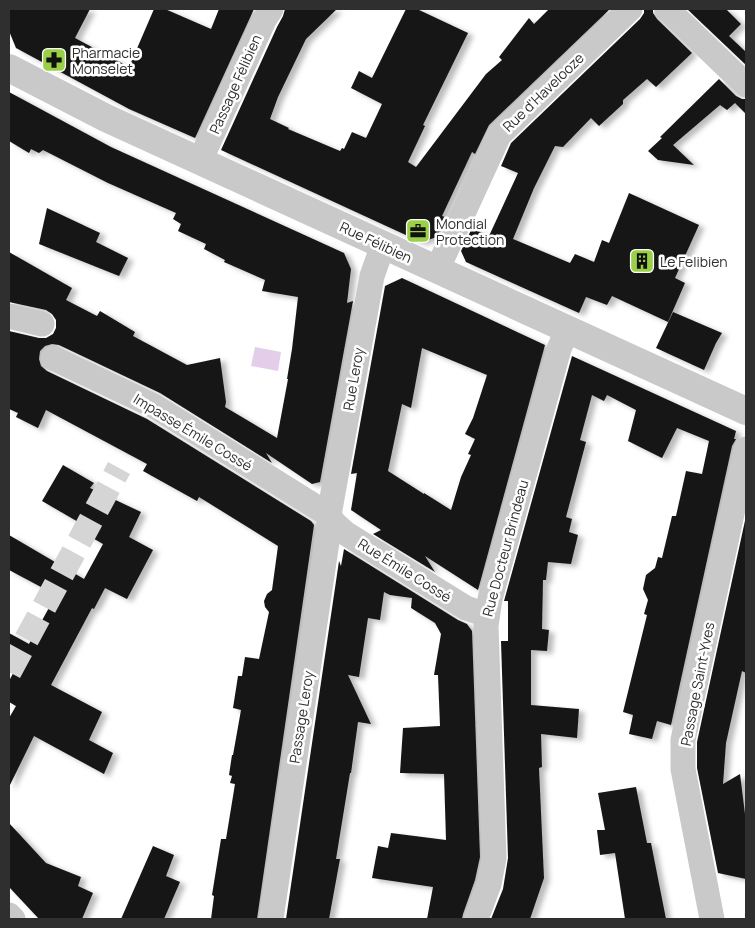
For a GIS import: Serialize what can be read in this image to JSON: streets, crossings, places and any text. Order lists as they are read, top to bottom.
{
  "streets": {
    "street": [
      "Passage Félibien",
      "Rue d'Havelooze",
      "Rue Félibien",
      "Rue Leroy",
      "Impasse Émile Cossé",
      "Rue Docteur Brindeau",
      "Rue Émile Cossé",
      "Passage Saint-Yves",
      "Passage Leroy"
    ]
  },
  "crossings": [
    ["Passage Félibien", "Rue Félibien"],
    ["Rue d'Havelooze", "Rue Félibien"],
    ["Rue Félibien", "Rue Leroy"],
    ["Rue Félibien", "Rue Docteur Brindeau"],
    ["Rue Leroy", "Impasse Émile Cossé"],
    ["Rue Leroy", "Rue Émile Cossé"],
    ["Rue Leroy", "Passage Leroy"],
    ["Impasse Émile Cossé", "Rue Émile Cossé"],
    ["Impasse Émile Cossé", "Passage Leroy"],
    ["Rue Docteur Brindeau", "Rue Émile Cossé"],
    ["Rue Émile Cossé", "Passage Leroy"]
  ],
  "places": {
    "pharmacy": ["Pharmacie Monselet"],
    "office": ["Mondial Protection"],
    "building": ["Le Felibien"]
  }
}
